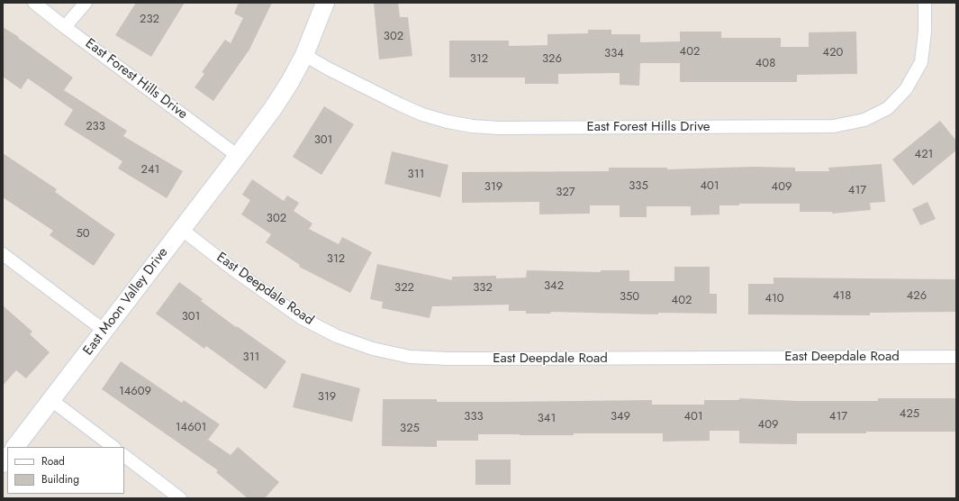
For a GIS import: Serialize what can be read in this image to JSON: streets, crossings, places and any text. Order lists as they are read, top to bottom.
{
  "streets": {
    "street": ["East Forest Hills Drive", "East Deepdale Road", "East Moon Valley Drive"]
  },
  "crossings": [
    ["East Forest Hills Drive", "East Moon Valley Drive"],
    ["East Deepdale Road", "East Moon Valley Drive"]
  ],
  "house_numbers": [
    "232",
    "302",
    "402",
    "420",
    "334",
    "312",
    "326",
    "408",
    "233",
    "301",
    "421",
    "241",
    "311",
    "335",
    "401",
    "319",
    "409",
    "417",
    "327",
    "302",
    "50",
    "312",
    "342",
    "322",
    "332",
    "418",
    "426",
    "350",
    "410",
    "402",
    "301",
    "311",
    "14609",
    "319",
    "425",
    "333",
    "349",
    "401",
    "417",
    "341",
    "409",
    "14601",
    "325"
  ],
  "legend": ["Road", "Building"]
}
